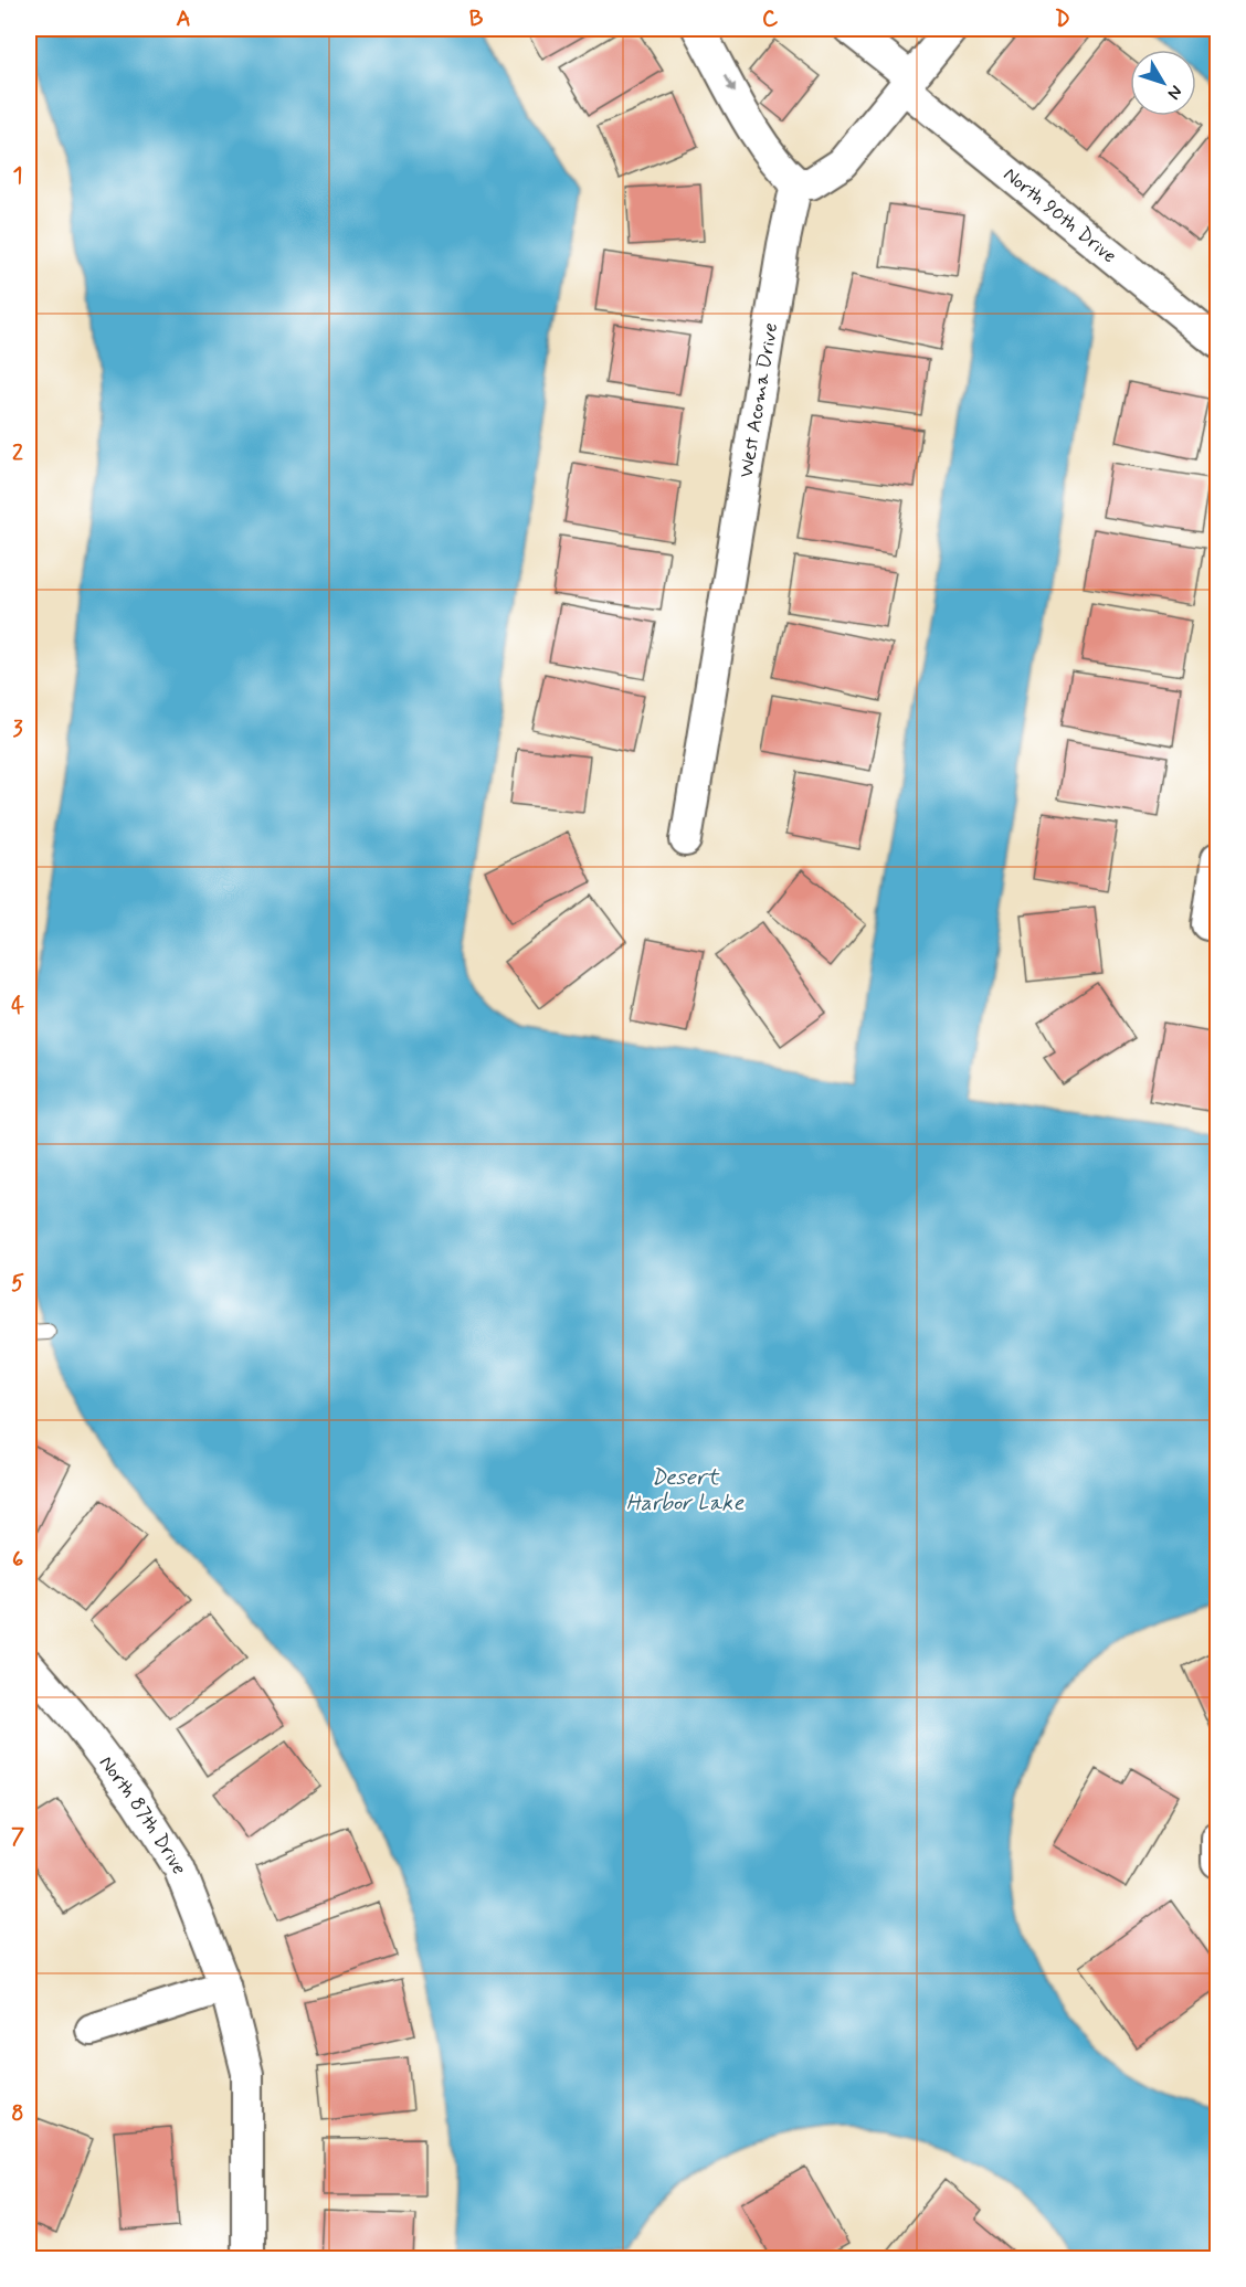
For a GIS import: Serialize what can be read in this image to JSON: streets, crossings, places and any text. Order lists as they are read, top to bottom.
{
  "streets": {
    "street": ["North 90th Drive", "West Acoma Drive", "North 87th Drive"]
  },
  "water": ["Desert Harbor Lake"],
  "north": "bottom right",
  "grid": {
    "columns": [
      "A",
      "B",
      "C",
      "D"
    ],
    "rows": [
      "1",
      "2",
      "3",
      "4",
      "5",
      "6",
      "7",
      "8"
    ]
  }
}
